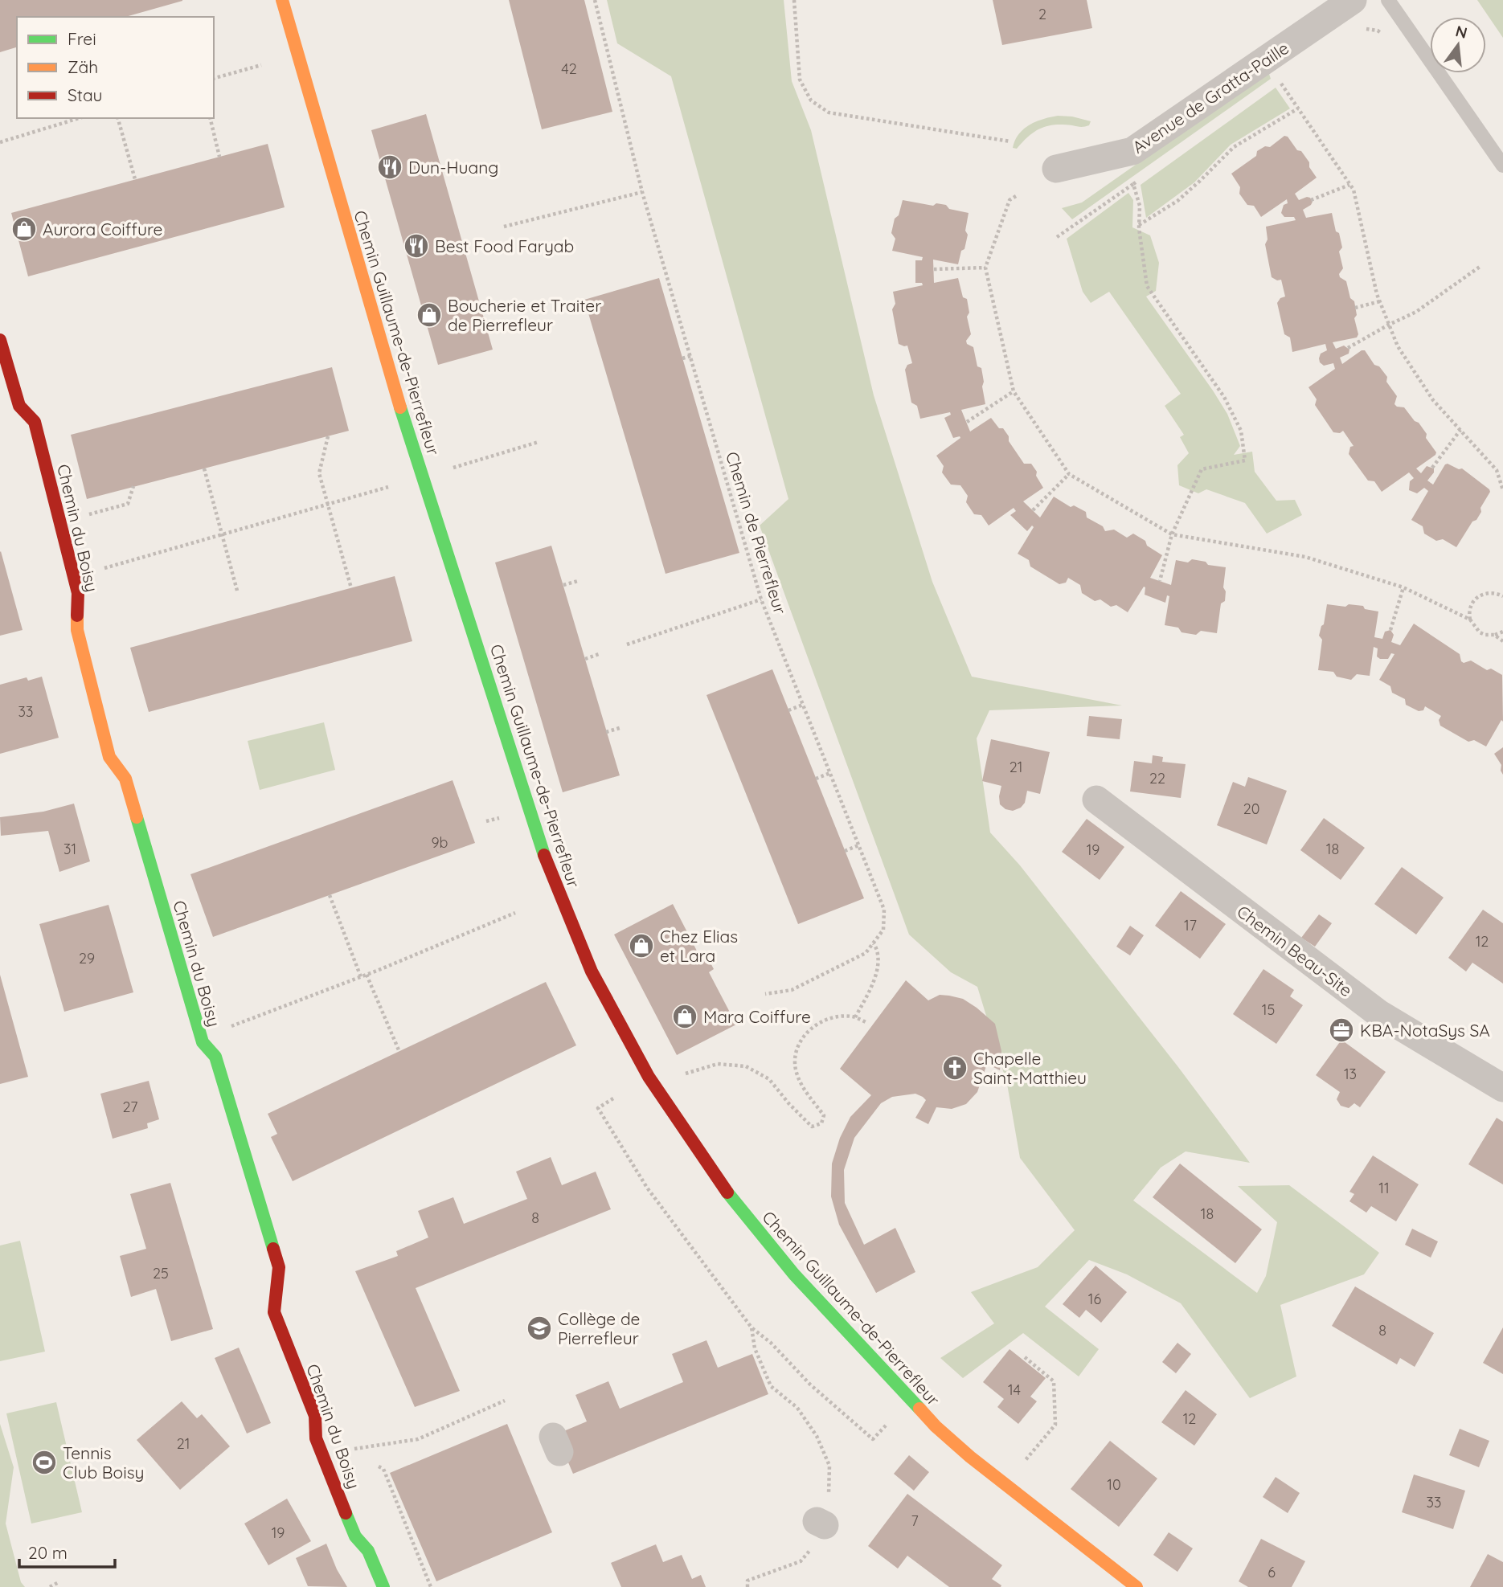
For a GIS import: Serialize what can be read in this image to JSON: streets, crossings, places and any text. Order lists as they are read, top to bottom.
{
  "streets": {
    "street": [
      "Avenue de Gratta-Paille",
      "Chemin Guillaume-de-Pierrefleur",
      "Chemin du Boisy",
      "Chemin Beau-Site"
    ],
    "path": ["Chemin de Pierrefleur"]
  },
  "places": {
    "restaurant": ["Dun-Huang", "Best Food Faryab"],
    "shop": [
      "Aurora Coiffure",
      "Boucherie et Traiter de Pierrefleur",
      "Chez Elias et Lara",
      "Mara Coiffure"
    ],
    "office": ["KBA-NotaSys SA"],
    "church": ["Chapelle Saint-Matthieu"],
    "school or university": ["Collège de Pierrefleur"],
    "sports": ["Tennis Club Boisy"]
  },
  "house_numbers": [
    "2",
    "42",
    "33",
    "21",
    "22",
    "20",
    "9b",
    "31",
    "18",
    "19",
    "17",
    "12",
    "29",
    "15",
    "13",
    "27",
    "11",
    "18",
    "8",
    "25",
    "16",
    "8",
    "14",
    "12",
    "21",
    "10",
    "33",
    "7",
    "19",
    "6"
  ],
  "legend": ["Frei", "Zäh", "Stau"],
  "scale_bar": "20 m",
  "north": "top"
}
